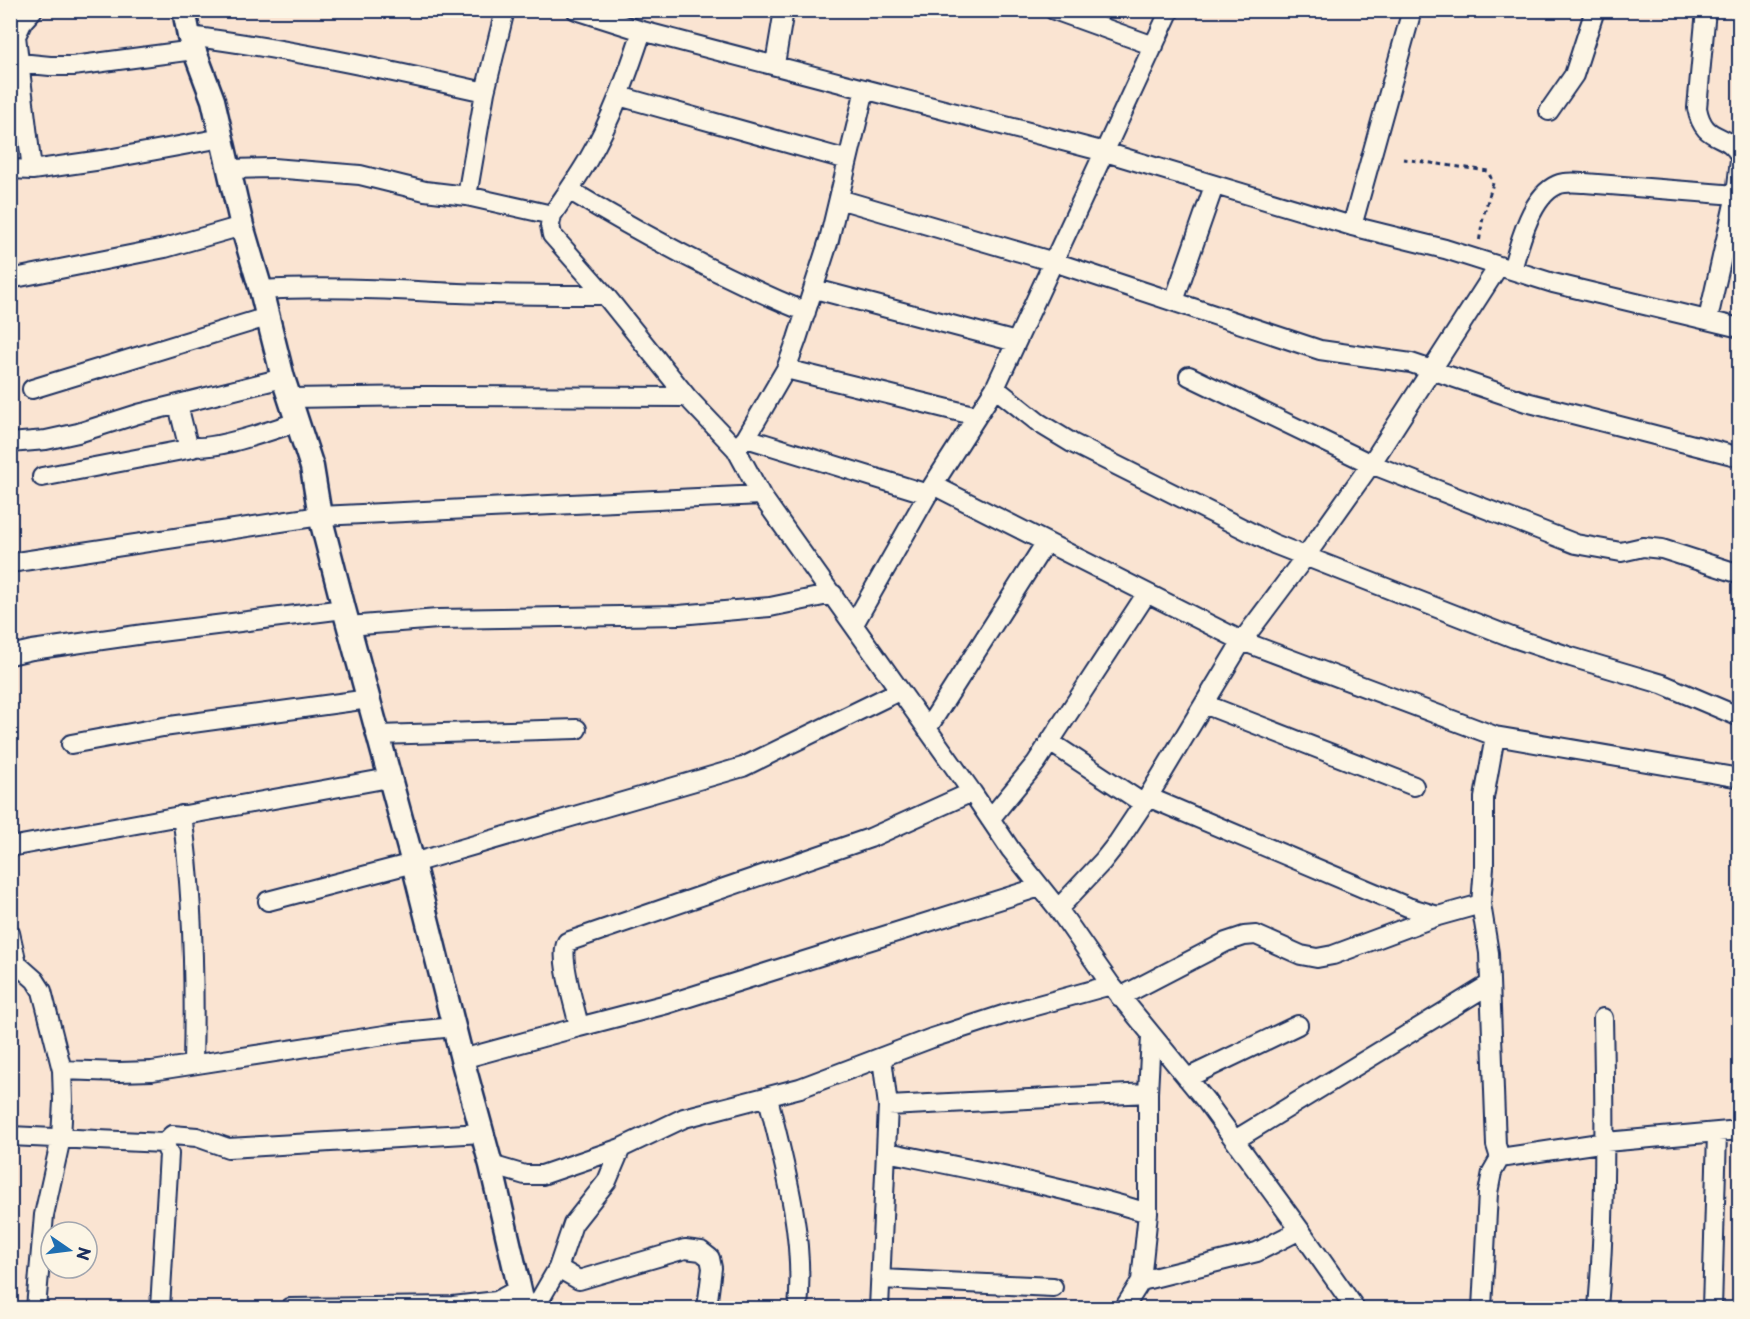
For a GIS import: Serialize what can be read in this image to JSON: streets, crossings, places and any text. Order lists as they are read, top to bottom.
{
  "north": "right"
}
